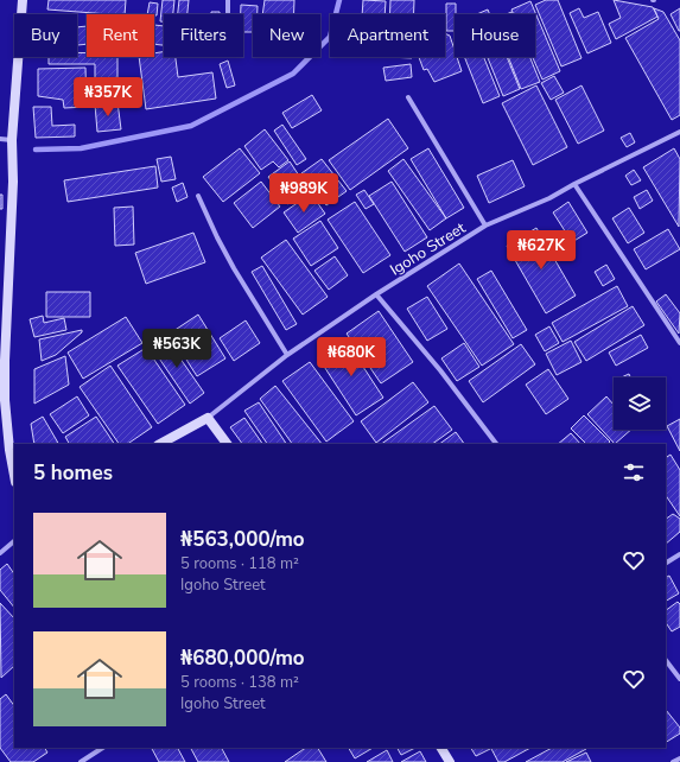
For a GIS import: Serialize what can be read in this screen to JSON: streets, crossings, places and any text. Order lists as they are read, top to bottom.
{
  "streets": {
    "street": ["Igoho Street"]
  },
  "page": {
    "chip": [
      "Buy",
      "Rent",
      "Filters",
      "New",
      "Apartment",
      "House"
    ],
    "price": [
      "₦357K",
      "₦989K",
      "₦627K",
      "₦563K",
      "₦680K"
    ],
    "heading": "5 homes",
    "list": [
      {
        "name": "₦563,000/mo",
        "note": "5 rooms · 118 m² · Igoho Street"
      },
      {
        "name": "₦680,000/mo",
        "note": "5 rooms · 138 m² · Igoho Street"
      }
    ]
  }
}
